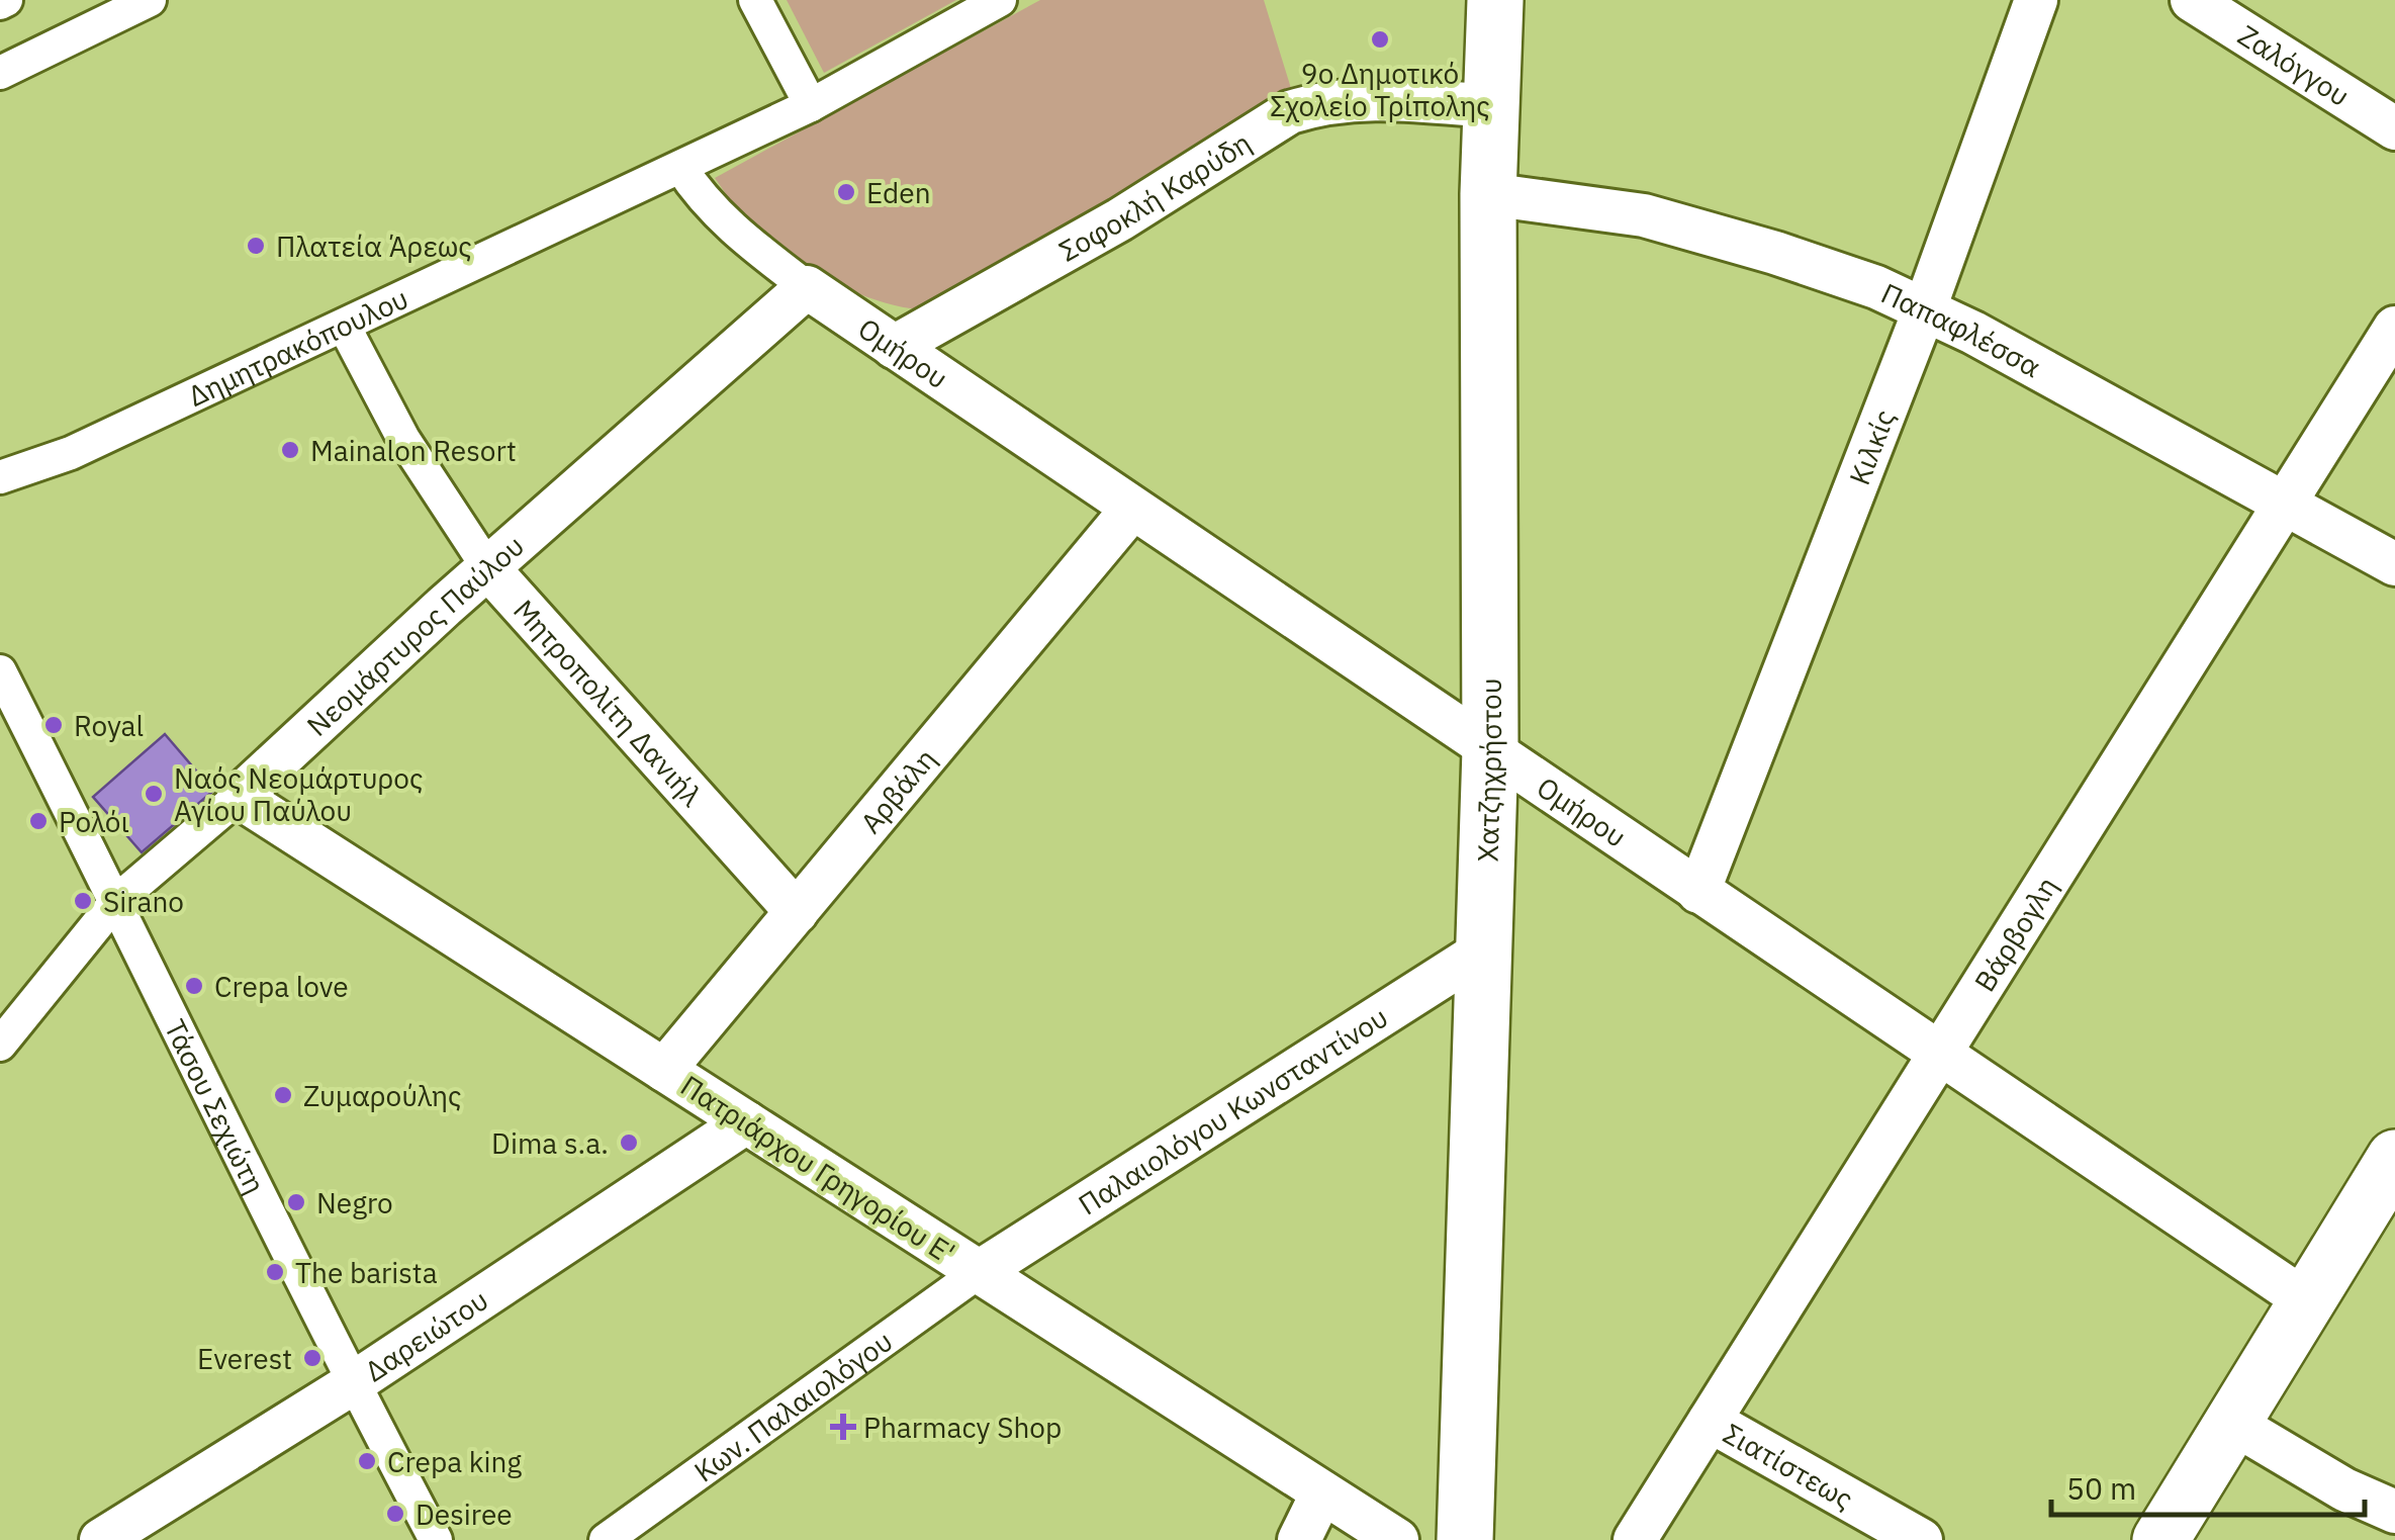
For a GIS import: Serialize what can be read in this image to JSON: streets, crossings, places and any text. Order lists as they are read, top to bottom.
{
  "streets": {
    "street": [
      "Ζαλόγγου",
      "Σοφοκλή Καρύδη",
      "Παπαφλέσσα",
      "Δημητρακόπουλου",
      "Ομήρου",
      "Κιλκίς",
      "Νεομάρτυρος Παύλου",
      "Μητροπολίτη Δανιήλ",
      "Χατζηχρήστου",
      "Αρβάλη",
      "Βάρβογλη",
      "Τάσου Σεχιώτη",
      "Παλαιολόγου Κωνσταντίνου",
      "Πατριάρχου Γρηγορίου Ε'",
      "Δαρειώτου",
      "Κων. Παλαιολόγου",
      "Σιατίστεως"
    ]
  },
  "crossings": [
    ["Σοφοκλή Καρύδη", "Ομήρου"],
    ["Σοφοκλή Καρύδη", "Χατζηχρήστου"],
    ["Παπαφλέσσα", "Κιλκίς"],
    ["Παπαφλέσσα", "Χατζηχρήστου"],
    ["Παπαφλέσσα", "Βάρβογλη"],
    ["Δημητρακόπουλου", "Μητροπολίτη Δανιήλ"],
    ["Ομήρου", "Κιλκίς"],
    ["Ομήρου", "Νεομάρτυρος Παύλου"],
    ["Ομήρου", "Χατζηχρήστου"],
    ["Ομήρου", "Αρβάλη"],
    ["Ομήρου", "Βάρβογλη"],
    ["Νεομάρτυρος Παύλου", "Μητροπολίτη Δανιήλ"],
    ["Νεομάρτυρος Παύλου", "Τάσου Σεχιώτη"],
    ["Νεομάρτυρος Παύλου", "Πατριάρχου Γρηγορίου Ε'"],
    ["Μητροπολίτη Δανιήλ", "Αρβάλη"],
    ["Χατζηχρήστου", "Παλαιολόγου Κωνσταντίνου"],
    ["Αρβάλη", "Πατριάρχου Γρηγορίου Ε'"],
    ["Βάρβογλη", "Σιατίστεως"],
    ["Τάσου Σεχιώτη", "Δαρειώτου"],
    ["Παλαιολόγου Κωνσταντίνου", "Πατριάρχου Γρηγορίου Ε'"],
    ["Παλαιολόγου Κωνσταντίνου", "Κων. Παλαιολόγου"],
    ["Πατριάρχου Γρηγορίου Ε'", "Δαρειώτου"],
    ["Πατριάρχου Γρηγορίου Ε'", "Κων. Παλαιολόγου"]
  ],
  "places": {
    "other": [
      "9ο Δημοτικό Σχολείο Τρίπολης",
      "Eden",
      "Πλατεία Άρεως",
      "Mainalon Resort",
      "Royal",
      "Ναός Νεομάρτυρος Αγίου Παύλου",
      "Ρολόι",
      "Sirano",
      "Crepa love",
      "Ζυμαρούλης",
      "Dima s.a.",
      "Negro",
      "The barista",
      "Everest",
      "Crepa king",
      "Desiree"
    ],
    "health": ["Pharmacy Shop"]
  },
  "scale_bar": "50 m"
}
